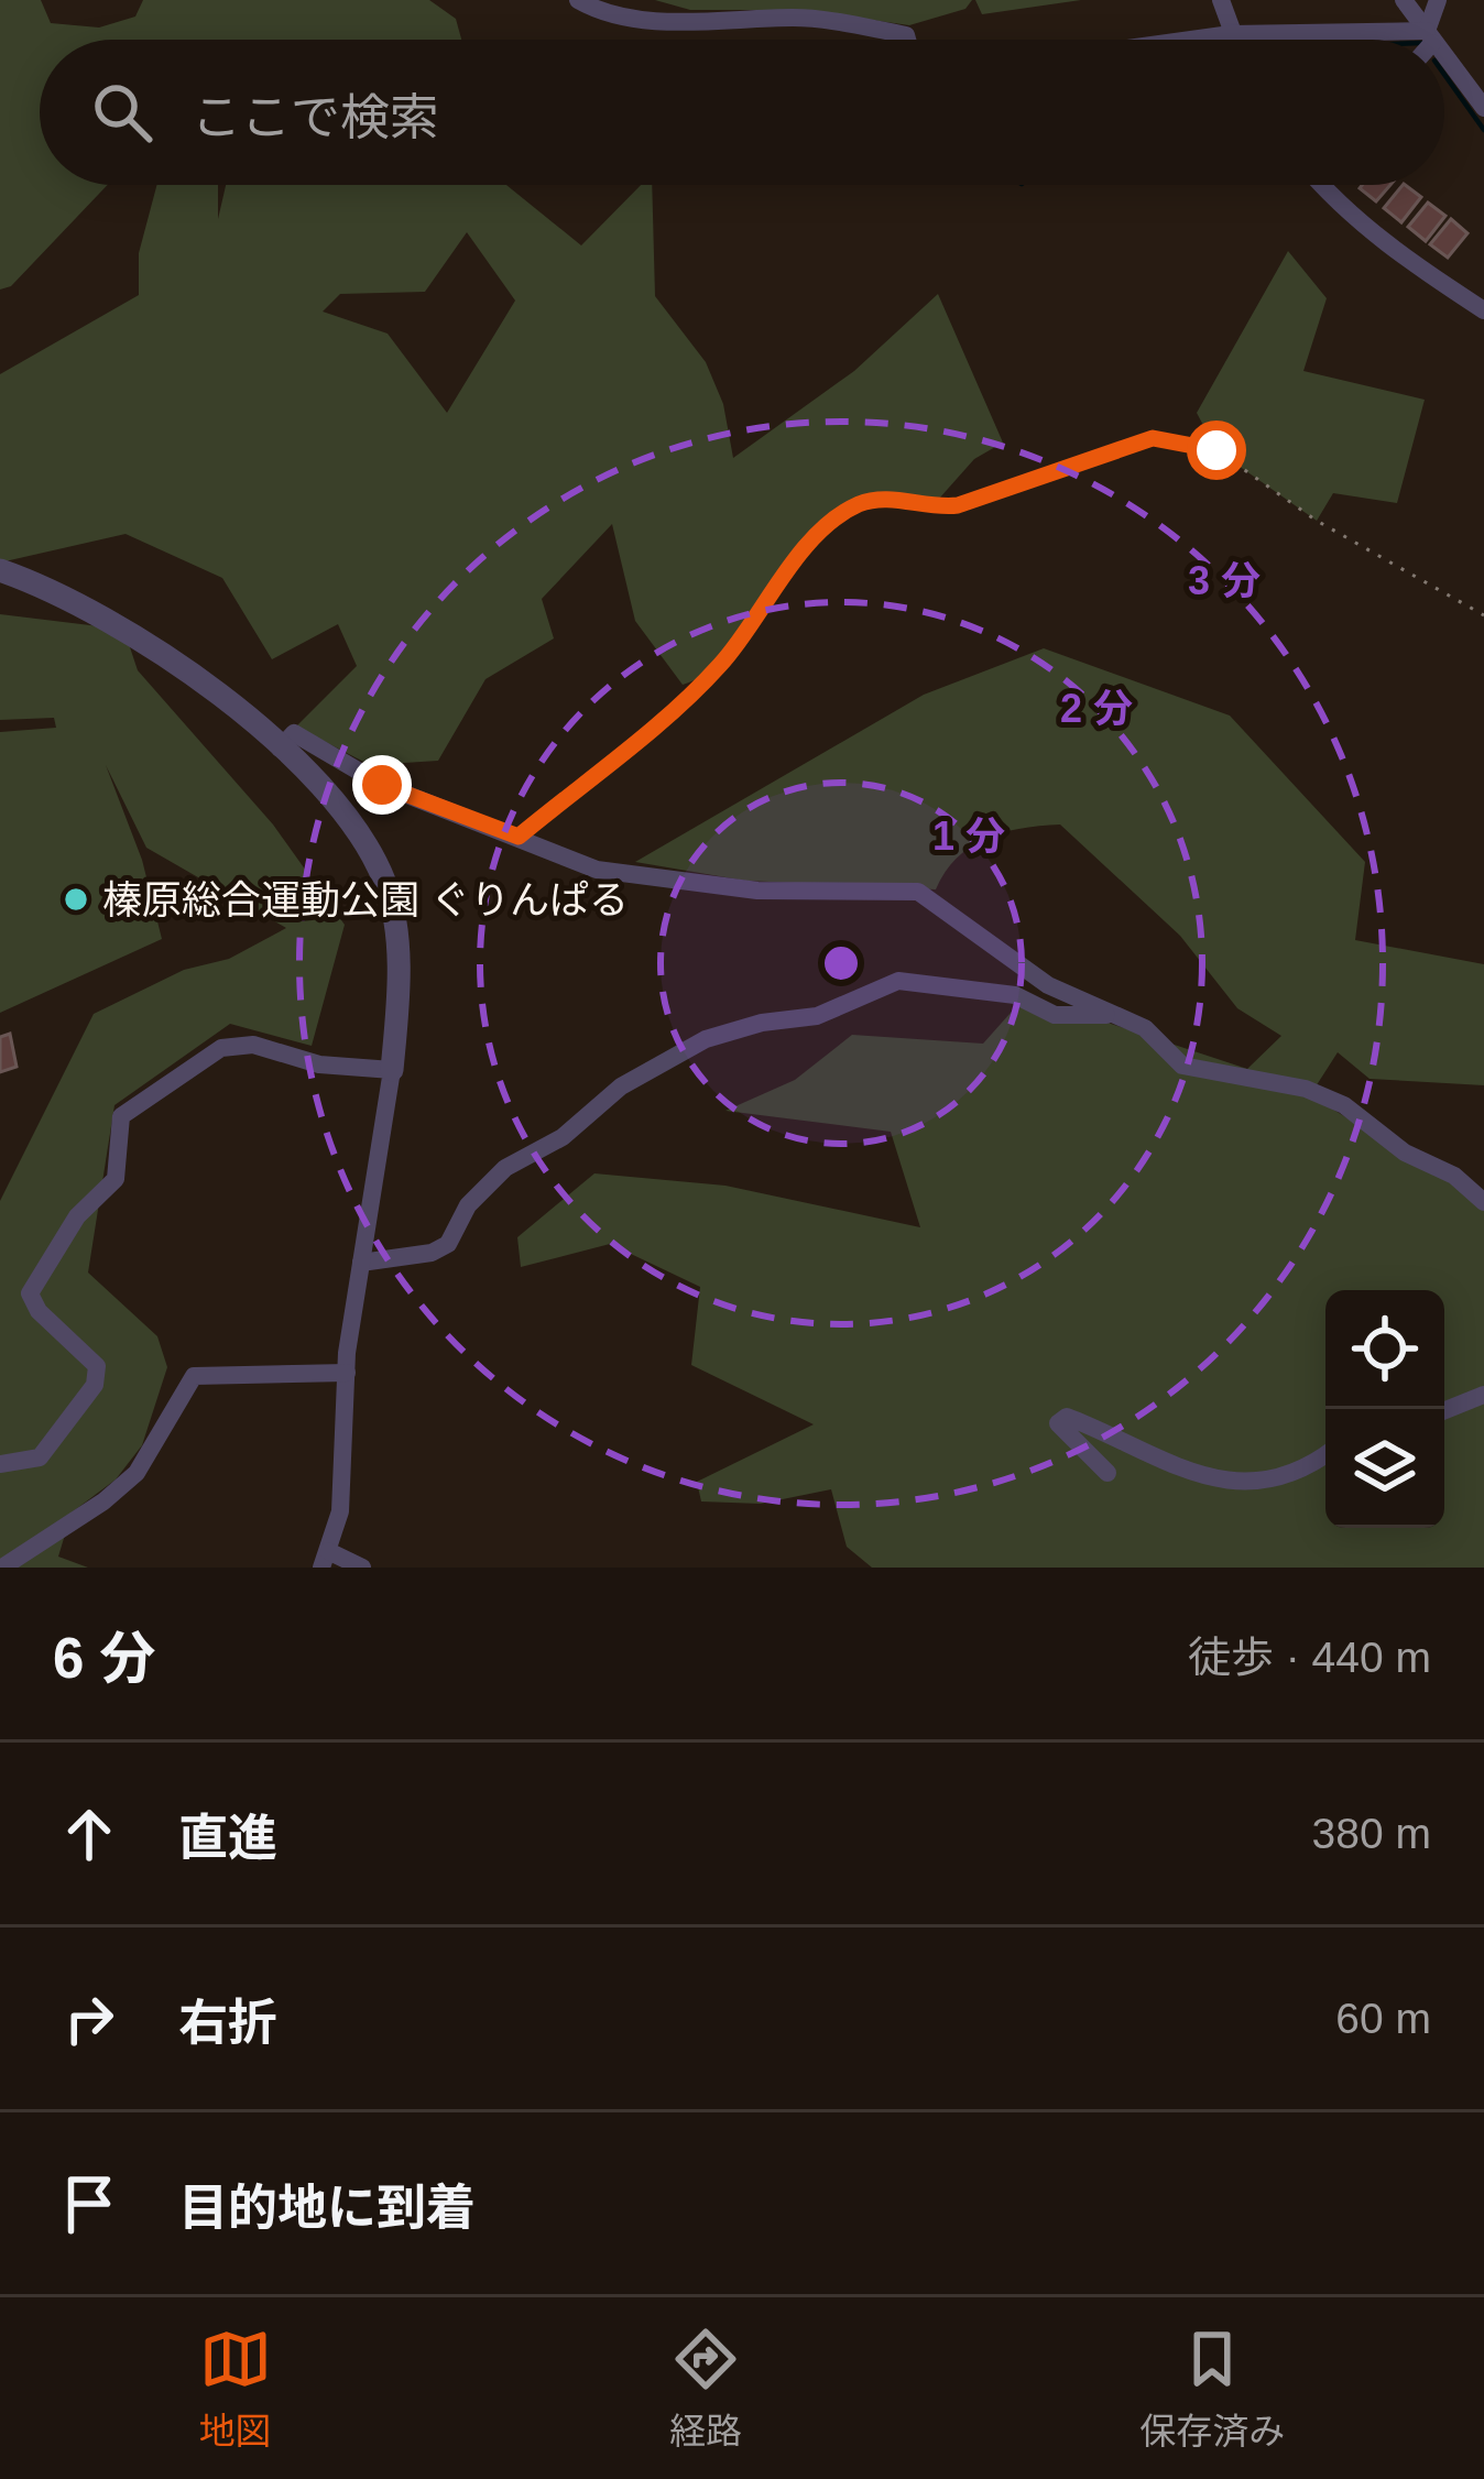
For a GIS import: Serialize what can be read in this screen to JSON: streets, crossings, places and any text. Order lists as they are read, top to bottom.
{
  "places": ["榛原総合運動公園 ぐりんぱる"],
  "page": {
    "search": "ここで検索",
    "heading": ["6 分", "徒歩 · 440 m"],
    "list": [
      ["直進", "380 m"],
      ["右折", "60 m"],
      "目的地に到着"
    ],
    "nav": ["地図", "経路", "保存済み"]
  },
  "rings": ["3 分", "2 分", "1 分"]
}
